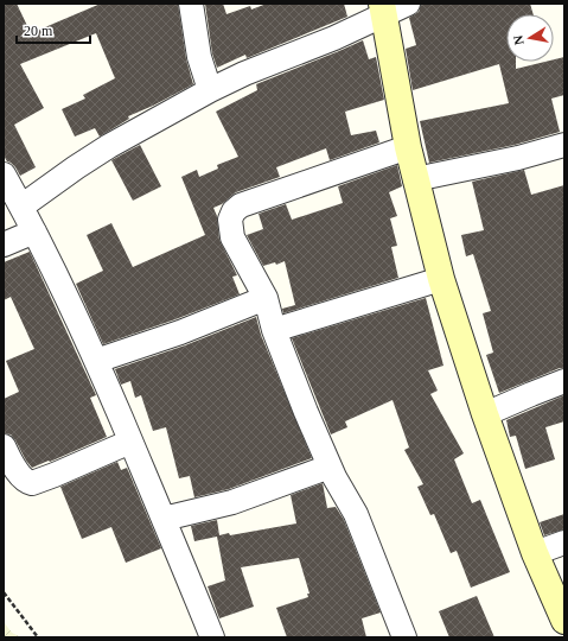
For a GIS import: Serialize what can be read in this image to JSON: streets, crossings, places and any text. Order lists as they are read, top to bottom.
{
  "scale_bar": "20 m",
  "north": "left"
}
